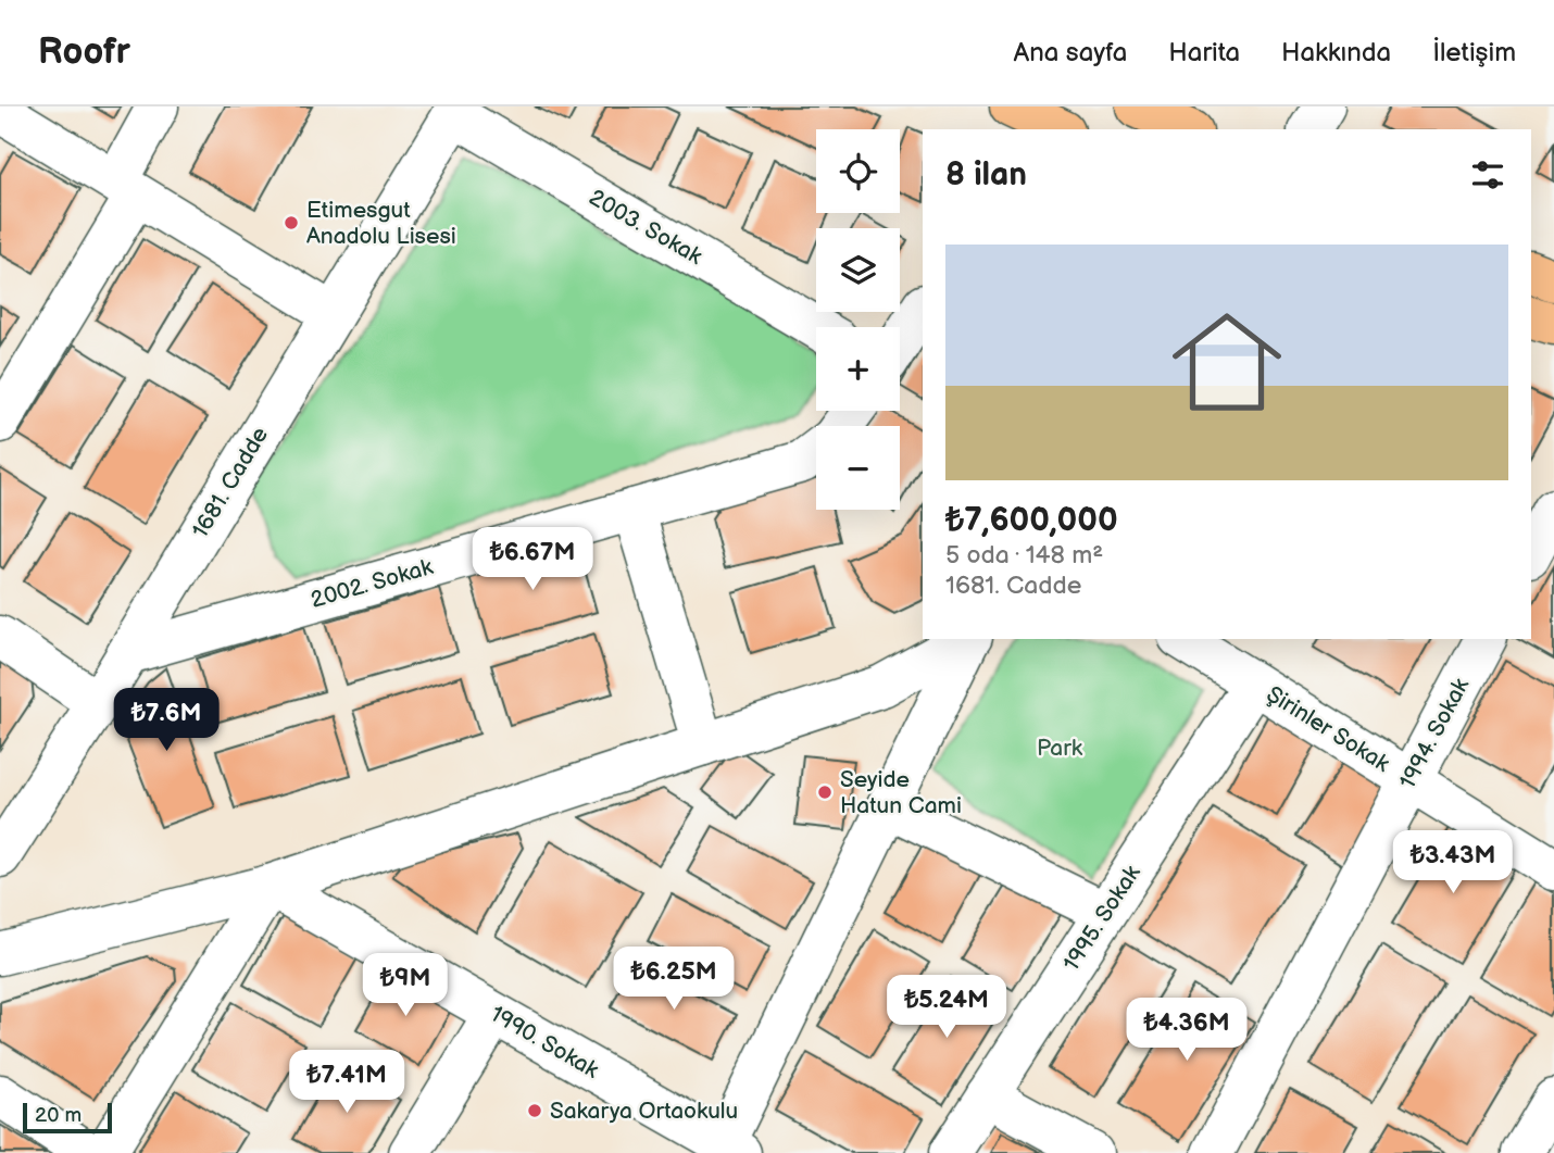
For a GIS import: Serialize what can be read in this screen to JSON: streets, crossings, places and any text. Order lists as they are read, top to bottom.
{
  "streets": {
    "street": [
      "2003. Sokak",
      "1681. Cadde",
      "2002. Sokak",
      "Şirinler Sokak",
      "1994. Sokak",
      "1995. Sokak",
      "1990. Sokak"
    ]
  },
  "crossings": [
    ["2003. Sokak", "1681. Cadde"],
    ["1681. Cadde", "2002. Sokak"],
    ["Şirinler Sokak", "1994. Sokak"],
    ["Şirinler Sokak", "1995. Sokak"]
  ],
  "parks": ["Park"],
  "places": ["Etimesgut Anadolu Lisesi", "Seyide Hatun Cami", "Sakarya Ortaokulu"],
  "scale_bar": "20 m",
  "page": {
    "header": "Roofr",
    "nav": [
      "Ana sayfa",
      "Harita",
      "Hakkında",
      "İletişim"
    ],
    "map_buttons": ["+", "−"],
    "heading": "8 ilan",
    "list": [
      {
        "name": "₺7,600,000",
        "note": "5 oda · 148 m² · 1681. Cadde"
      }
    ],
    "price": [
      "₺6.67M",
      "₺7.6M",
      "₺3.43M",
      "₺6.25M",
      "₺9M",
      "₺5.24M",
      "₺4.36M",
      "₺7.41M"
    ],
    "scale": "20 m"
  }
}
